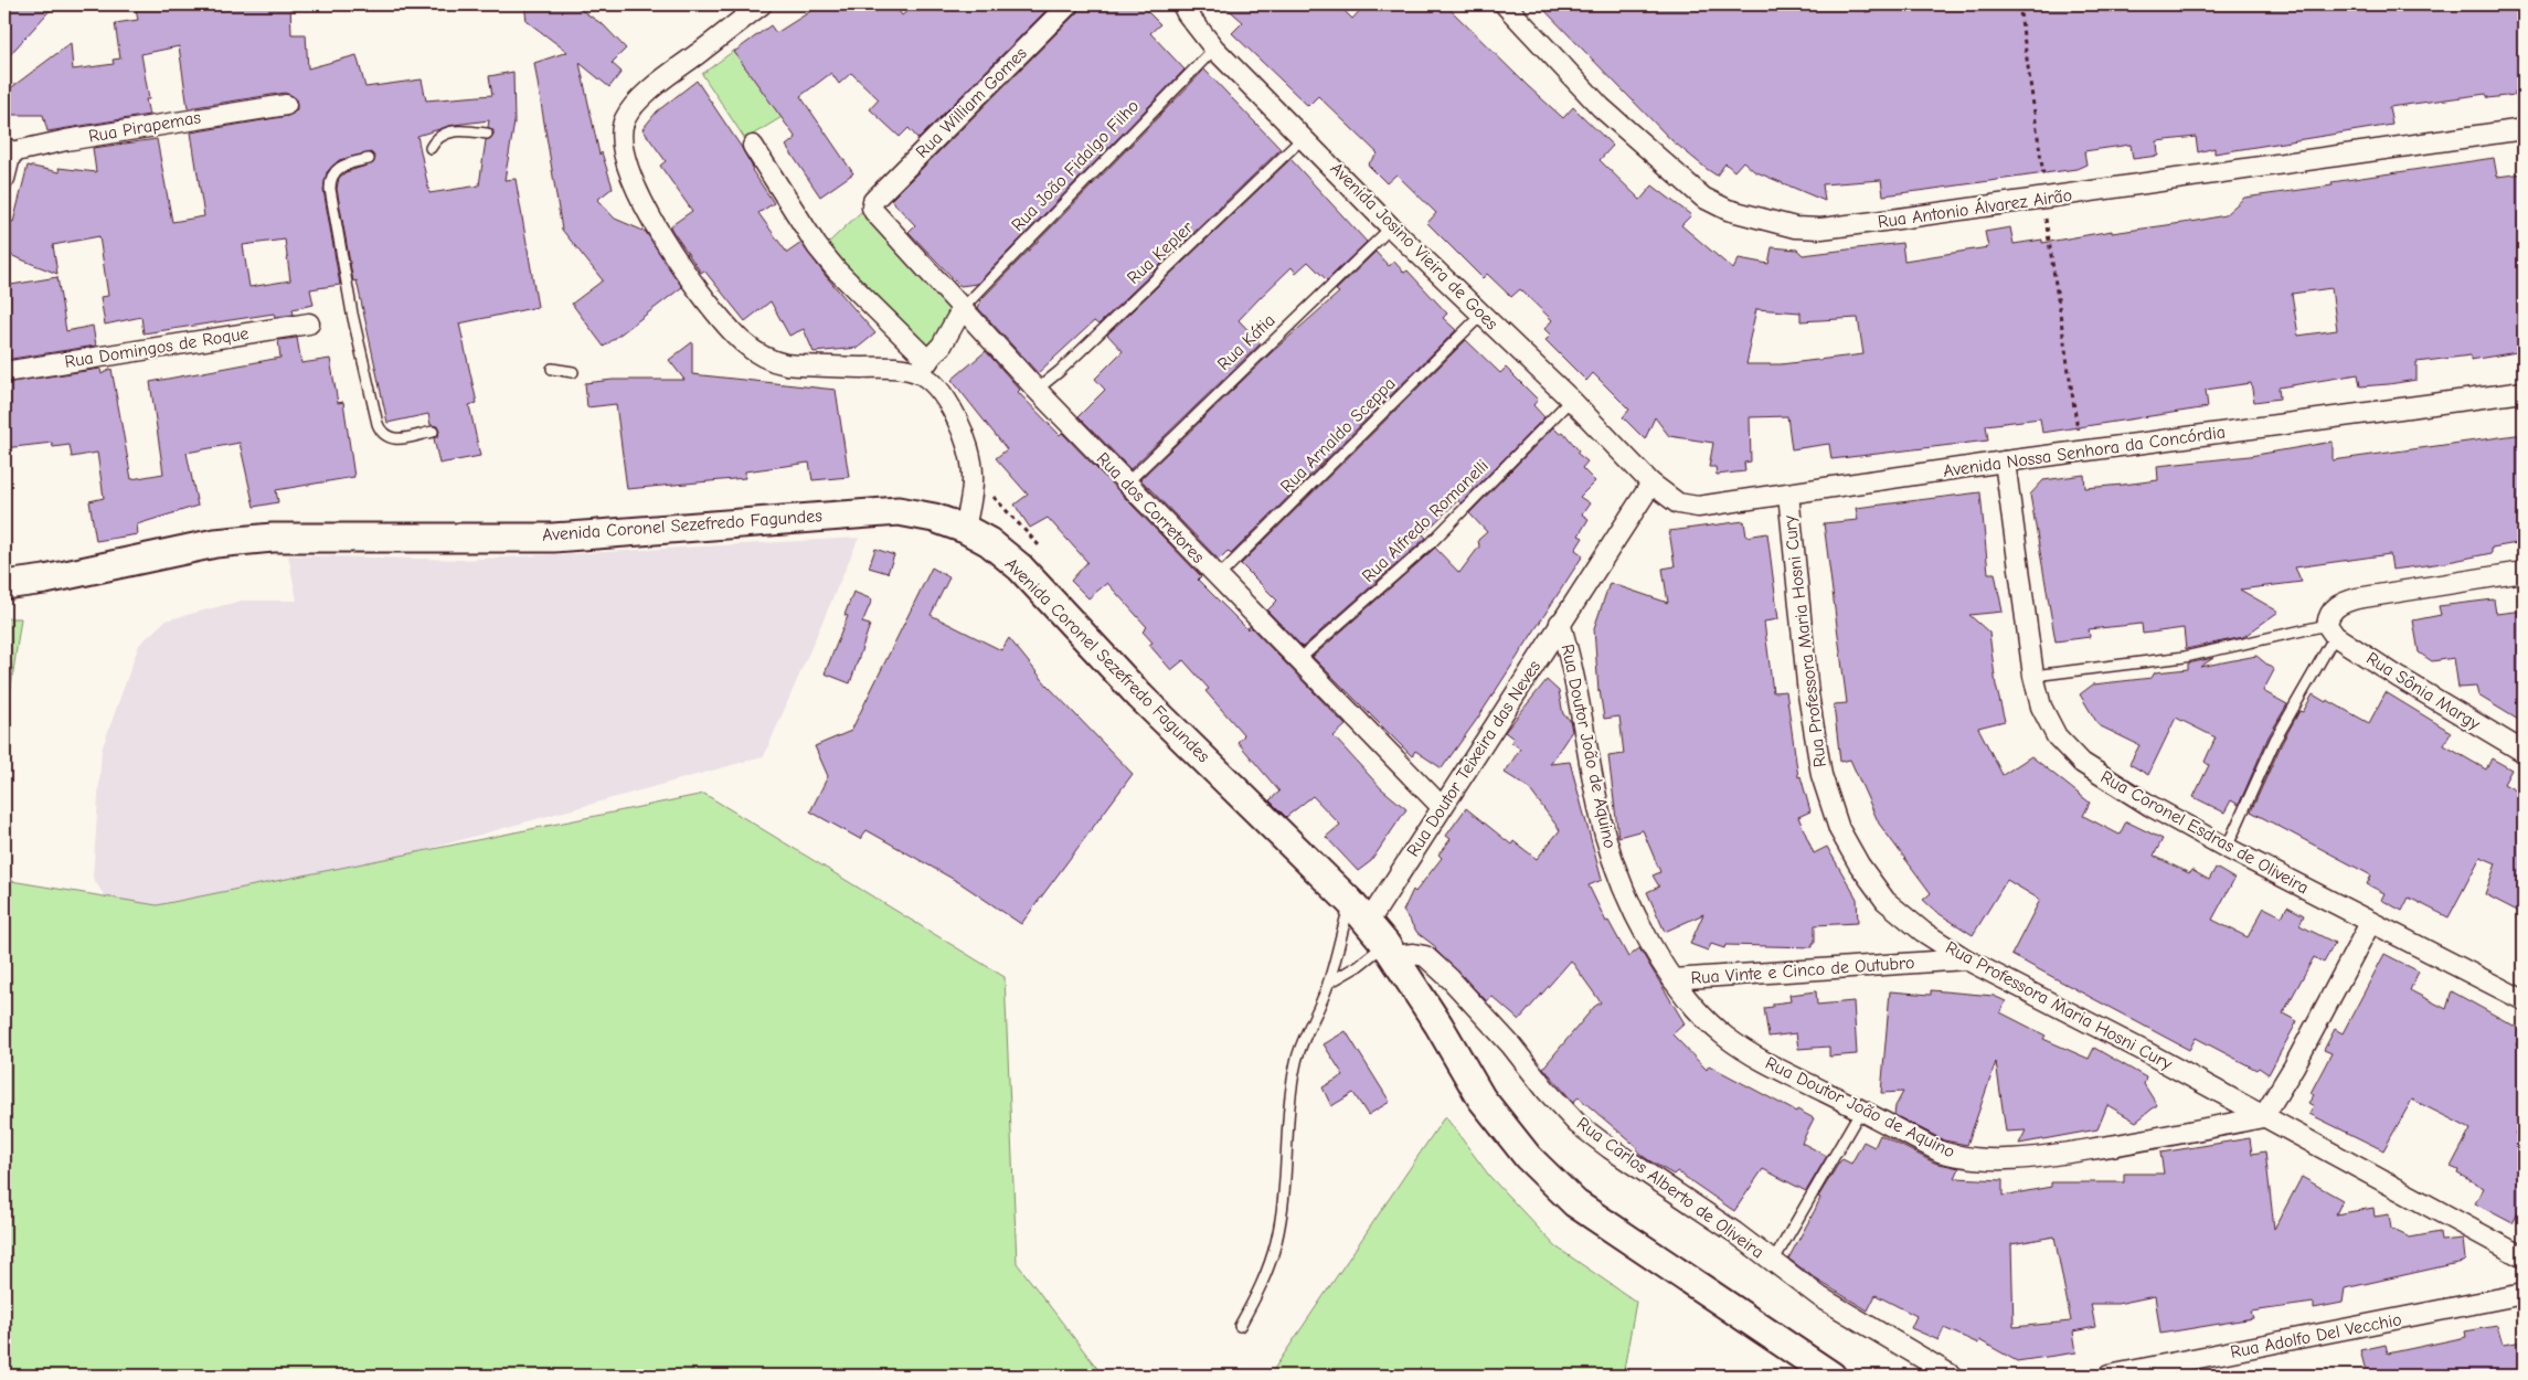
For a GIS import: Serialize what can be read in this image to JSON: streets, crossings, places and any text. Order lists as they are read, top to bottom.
{
  "streets": {
    "main road": ["Avenida Coronel Sezefredo Fagundes"],
    "street": [
      "Rua William Gomes",
      "Rua Pirapemas",
      "Rua Antonio Álvarez Airão",
      "Avenida Josino Vieira de Goes",
      "Rua Domingos de Roque",
      "Avenida Nossa Senhora da Concórdia",
      "Rua dos Corretores",
      "Rua Professora Maria Hosni Cury",
      "Rua Sônia Margy",
      "Rua Doutor João de Aquino",
      "Rua Doutor Teixeira das Neves",
      "Rua Coronel Esdras de Oliveira",
      "Rua Vinte e Cinco de Outubro",
      "Rua Carlos Alberto de Oliveira",
      "Rua Adolfo Del Vecchio"
    ],
    "lane": [
      "Rua João Fidalgo Filho",
      "Rua Kepler",
      "Rua Kátia",
      "Rua Arnaldo Sceppa",
      "Rua Alfredo Romanelli"
    ]
  },
  "crossings": [
    ["Rua William Gomes", "Rua dos Corretores"],
    ["Rua João Fidalgo Filho", "Avenida Josino Vieira de Goes"],
    ["Rua João Fidalgo Filho", "Rua dos Corretores"],
    ["Avenida Josino Vieira de Goes", "Rua Kepler"],
    ["Avenida Josino Vieira de Goes", "Rua Kátia"],
    ["Avenida Josino Vieira de Goes", "Rua Arnaldo Sceppa"],
    ["Avenida Josino Vieira de Goes", "Avenida Nossa Senhora da Concórdia"],
    ["Avenida Josino Vieira de Goes", "Rua Alfredo Romanelli"],
    ["Avenida Josino Vieira de Goes", "Rua Doutor Teixeira das Neves"],
    ["Rua Kepler", "Rua dos Corretores"],
    ["Rua Kátia", "Rua dos Corretores"],
    ["Rua Arnaldo Sceppa", "Rua dos Corretores"],
    ["Avenida Nossa Senhora da Concórdia", "Rua Professora Maria Hosni Cury"],
    ["Avenida Nossa Senhora da Concórdia", "Rua Doutor Teixeira das Neves"],
    ["Avenida Nossa Senhora da Concórdia", "Rua Coronel Esdras de Oliveira"],
    ["Rua dos Corretores", "Rua Alfredo Romanelli"],
    ["Rua dos Corretores", "Rua Doutor Teixeira das Neves"],
    ["Avenida Coronel Sezefredo Fagundes", "Rua Doutor Teixeira das Neves"],
    ["Avenida Coronel Sezefredo Fagundes", "Rua Carlos Alberto de Oliveira"],
    ["Rua Professora Maria Hosni Cury", "Rua Doutor João de Aquino"],
    ["Rua Professora Maria Hosni Cury", "Rua Vinte e Cinco de Outubro"],
    ["Rua Doutor João de Aquino", "Rua Doutor Teixeira das Neves"],
    ["Rua Doutor João de Aquino", "Rua Vinte e Cinco de Outubro"]
  ]
}
